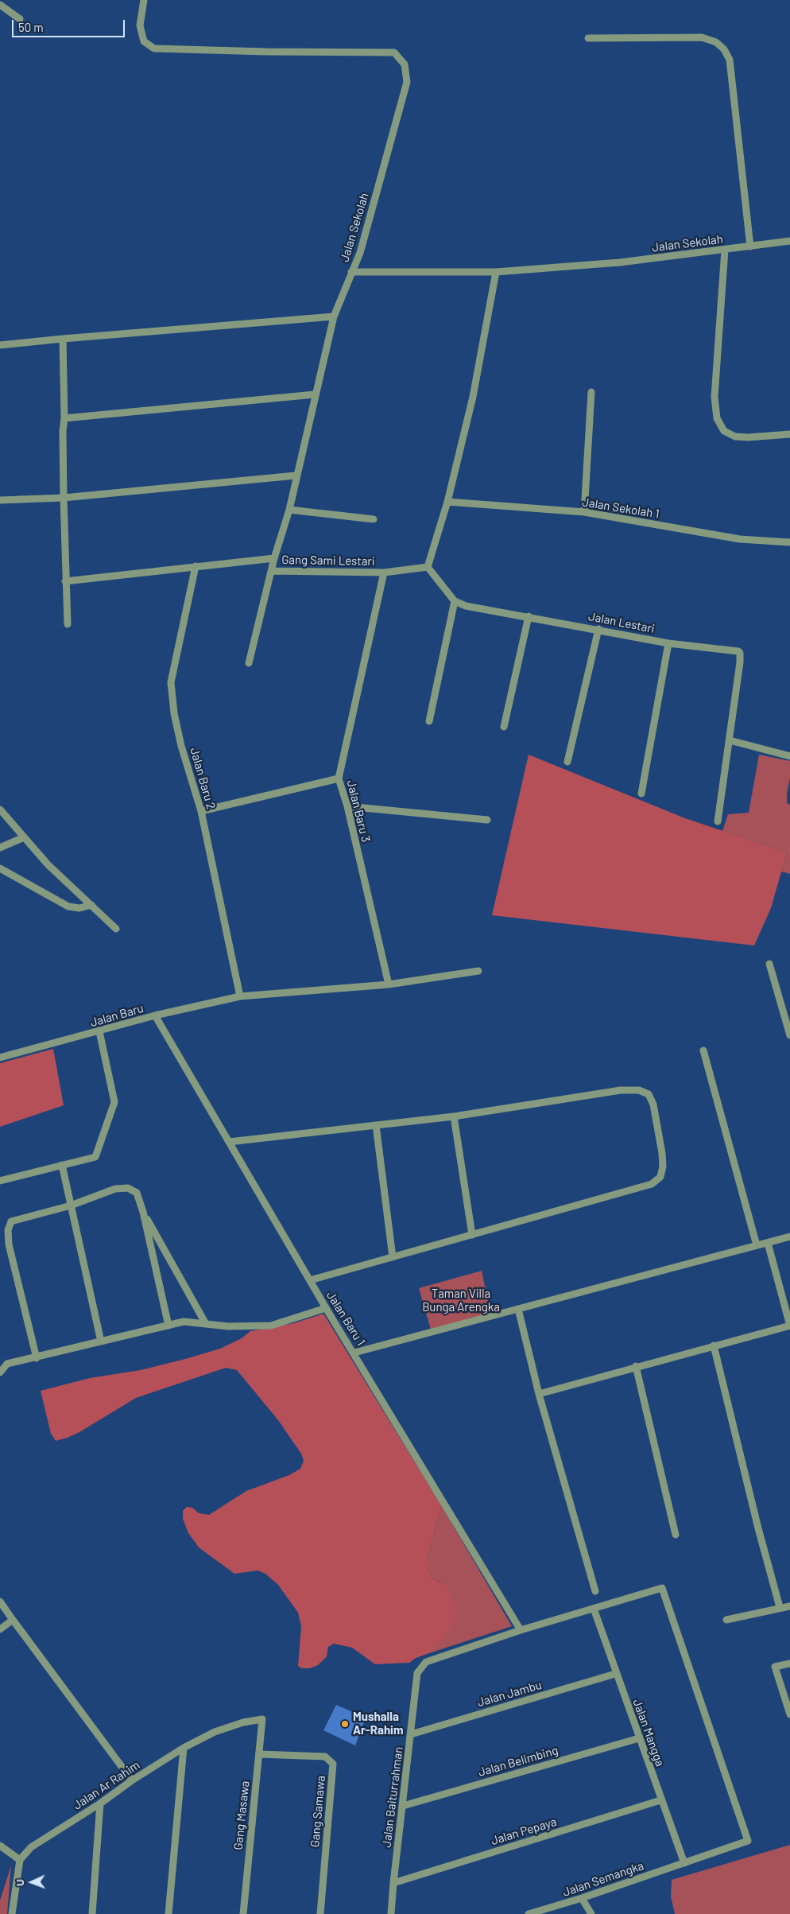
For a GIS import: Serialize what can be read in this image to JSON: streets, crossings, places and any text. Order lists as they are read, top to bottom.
{
  "streets": {
    "street": [
      "Jalan Sekolah",
      "Jalan Sekolah 1",
      "Gang Sami Lestari",
      "Jalan Lestari",
      "Jalan Baru 2",
      "Jalan Baru 3",
      "Jalan Baru",
      "Jalan Baru 1",
      "Jalan Jambu",
      "Jalan Mangga",
      "Jalan Belimbing",
      "Jalan Ar Rahim",
      "Jalan Baiturrahman",
      "Gang Samawa",
      "Gang Masawa",
      "Jalan Pepaya",
      "Jalan Semangka"
    ]
  },
  "crossings": [
    ["Gang Sami Lestari", "Jalan Baru 3"],
    ["Jalan Baru 2", "Jalan Baru"],
    ["Jalan Baru 3", "Jalan Baru"],
    ["Jalan Baru", "Jalan Baru 1"],
    ["Jalan Baru 1", "Jalan Baiturrahman"],
    ["Jalan Jambu", "Jalan Mangga"],
    ["Jalan Jambu", "Jalan Baiturrahman"],
    ["Jalan Mangga", "Jalan Belimbing"],
    ["Jalan Mangga", "Jalan Pepaya"],
    ["Jalan Mangga", "Jalan Semangka"],
    ["Jalan Belimbing", "Jalan Baiturrahman"],
    ["Jalan Ar Rahim", "Gang Masawa"],
    ["Jalan Baiturrahman", "Jalan Pepaya"],
    ["Gang Samawa", "Gang Masawa"]
  ],
  "parks": ["Taman Villa Bunga Arengka"],
  "places": ["Mushalla Ar-Rahim"],
  "scale_bar": "50 m",
  "north": "left"
}
